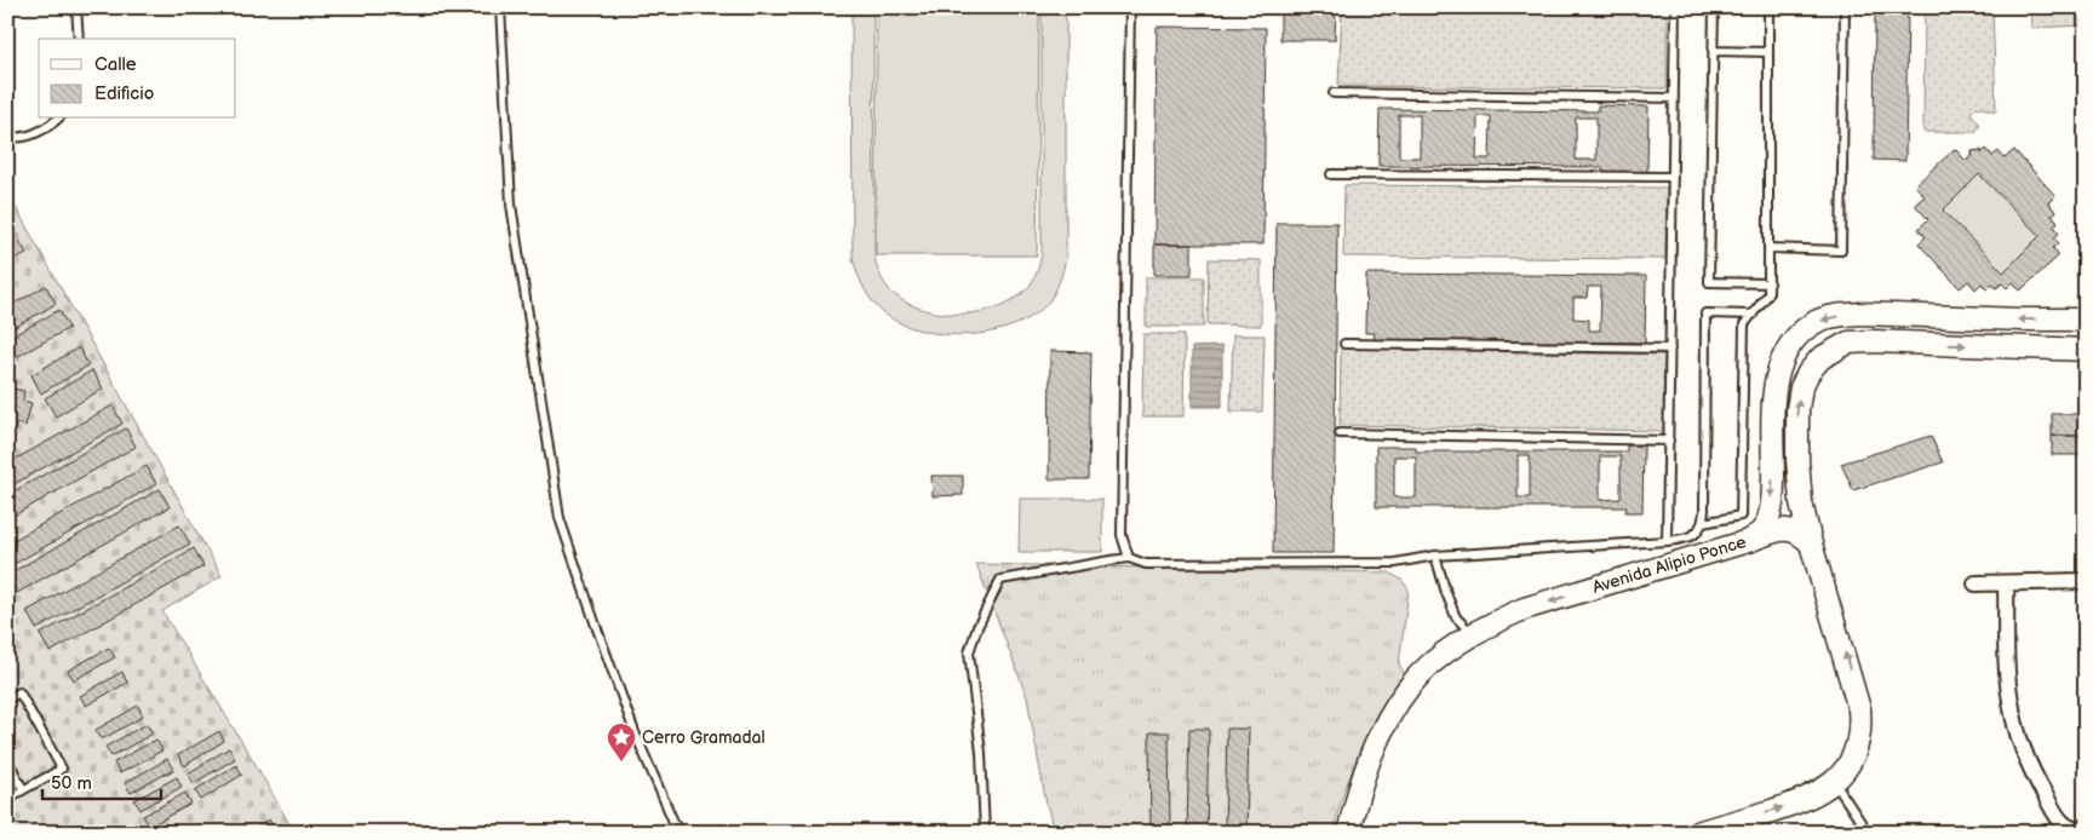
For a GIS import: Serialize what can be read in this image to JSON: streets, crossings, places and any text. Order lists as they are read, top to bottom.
{
  "streets": {
    "main road": ["Avenida Alipio Ponce"]
  },
  "one_way": ["Avenida Alipio Ponce"],
  "places": {
    "place": ["Cerro Gramadal"]
  },
  "legend": ["Calle", "Edificio"],
  "scale_bar": "50 m"
}
